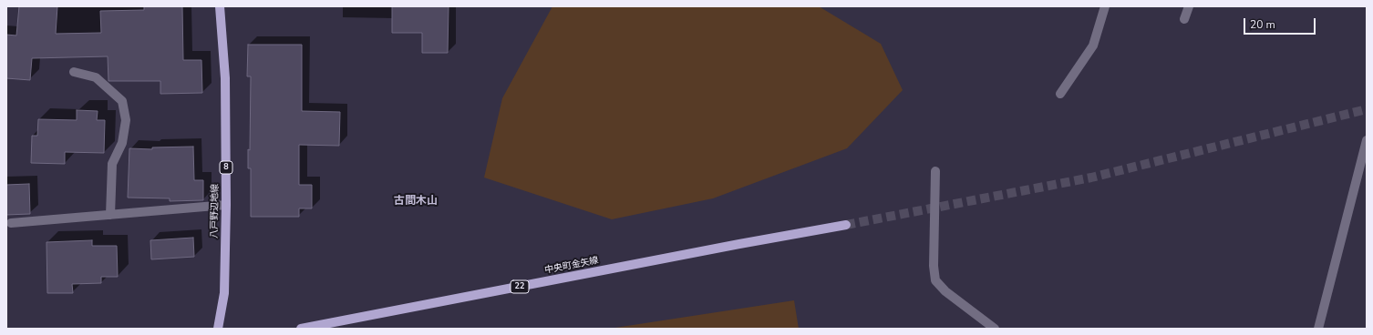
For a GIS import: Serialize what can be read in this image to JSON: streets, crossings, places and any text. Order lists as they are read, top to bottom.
{
  "streets": {
    "main road": [
      "8",
      "八戸野辺地線",
      "中央町金矢線",
      "22"
    ]
  },
  "districts": ["古間木山"],
  "scale_bar": "20 m"
}
